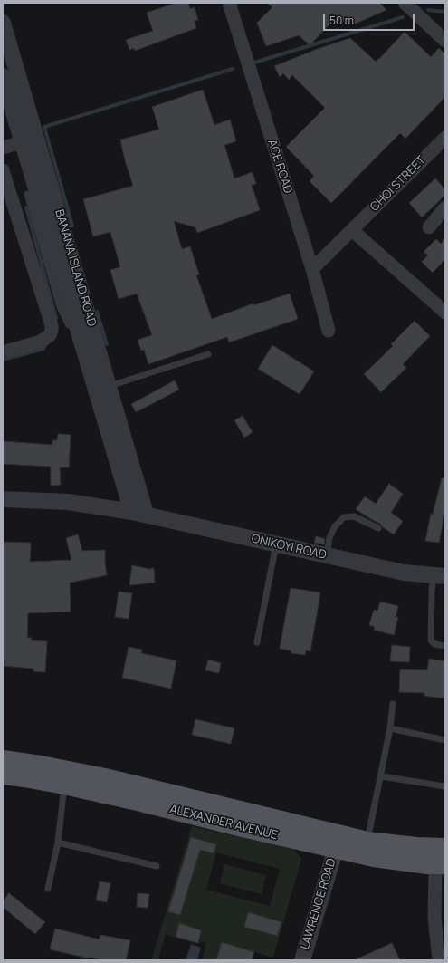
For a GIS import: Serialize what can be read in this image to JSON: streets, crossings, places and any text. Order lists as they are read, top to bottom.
{
  "streets": {
    "main road": ["ALEXANDER AVENUE"],
    "street": [
      "ACE ROAD",
      "CHOI STREET",
      "BANANA ISLAND ROAD",
      "ONIKOYI ROAD",
      "LAWRENCE ROAD"
    ]
  },
  "crossings": [
    ["ACE ROAD", "CHOI STREET"],
    ["BANANA ISLAND ROAD", "ONIKOYI ROAD"],
    ["ALEXANDER AVENUE", "LAWRENCE ROAD"]
  ],
  "scale_bar": "50 m"
}
